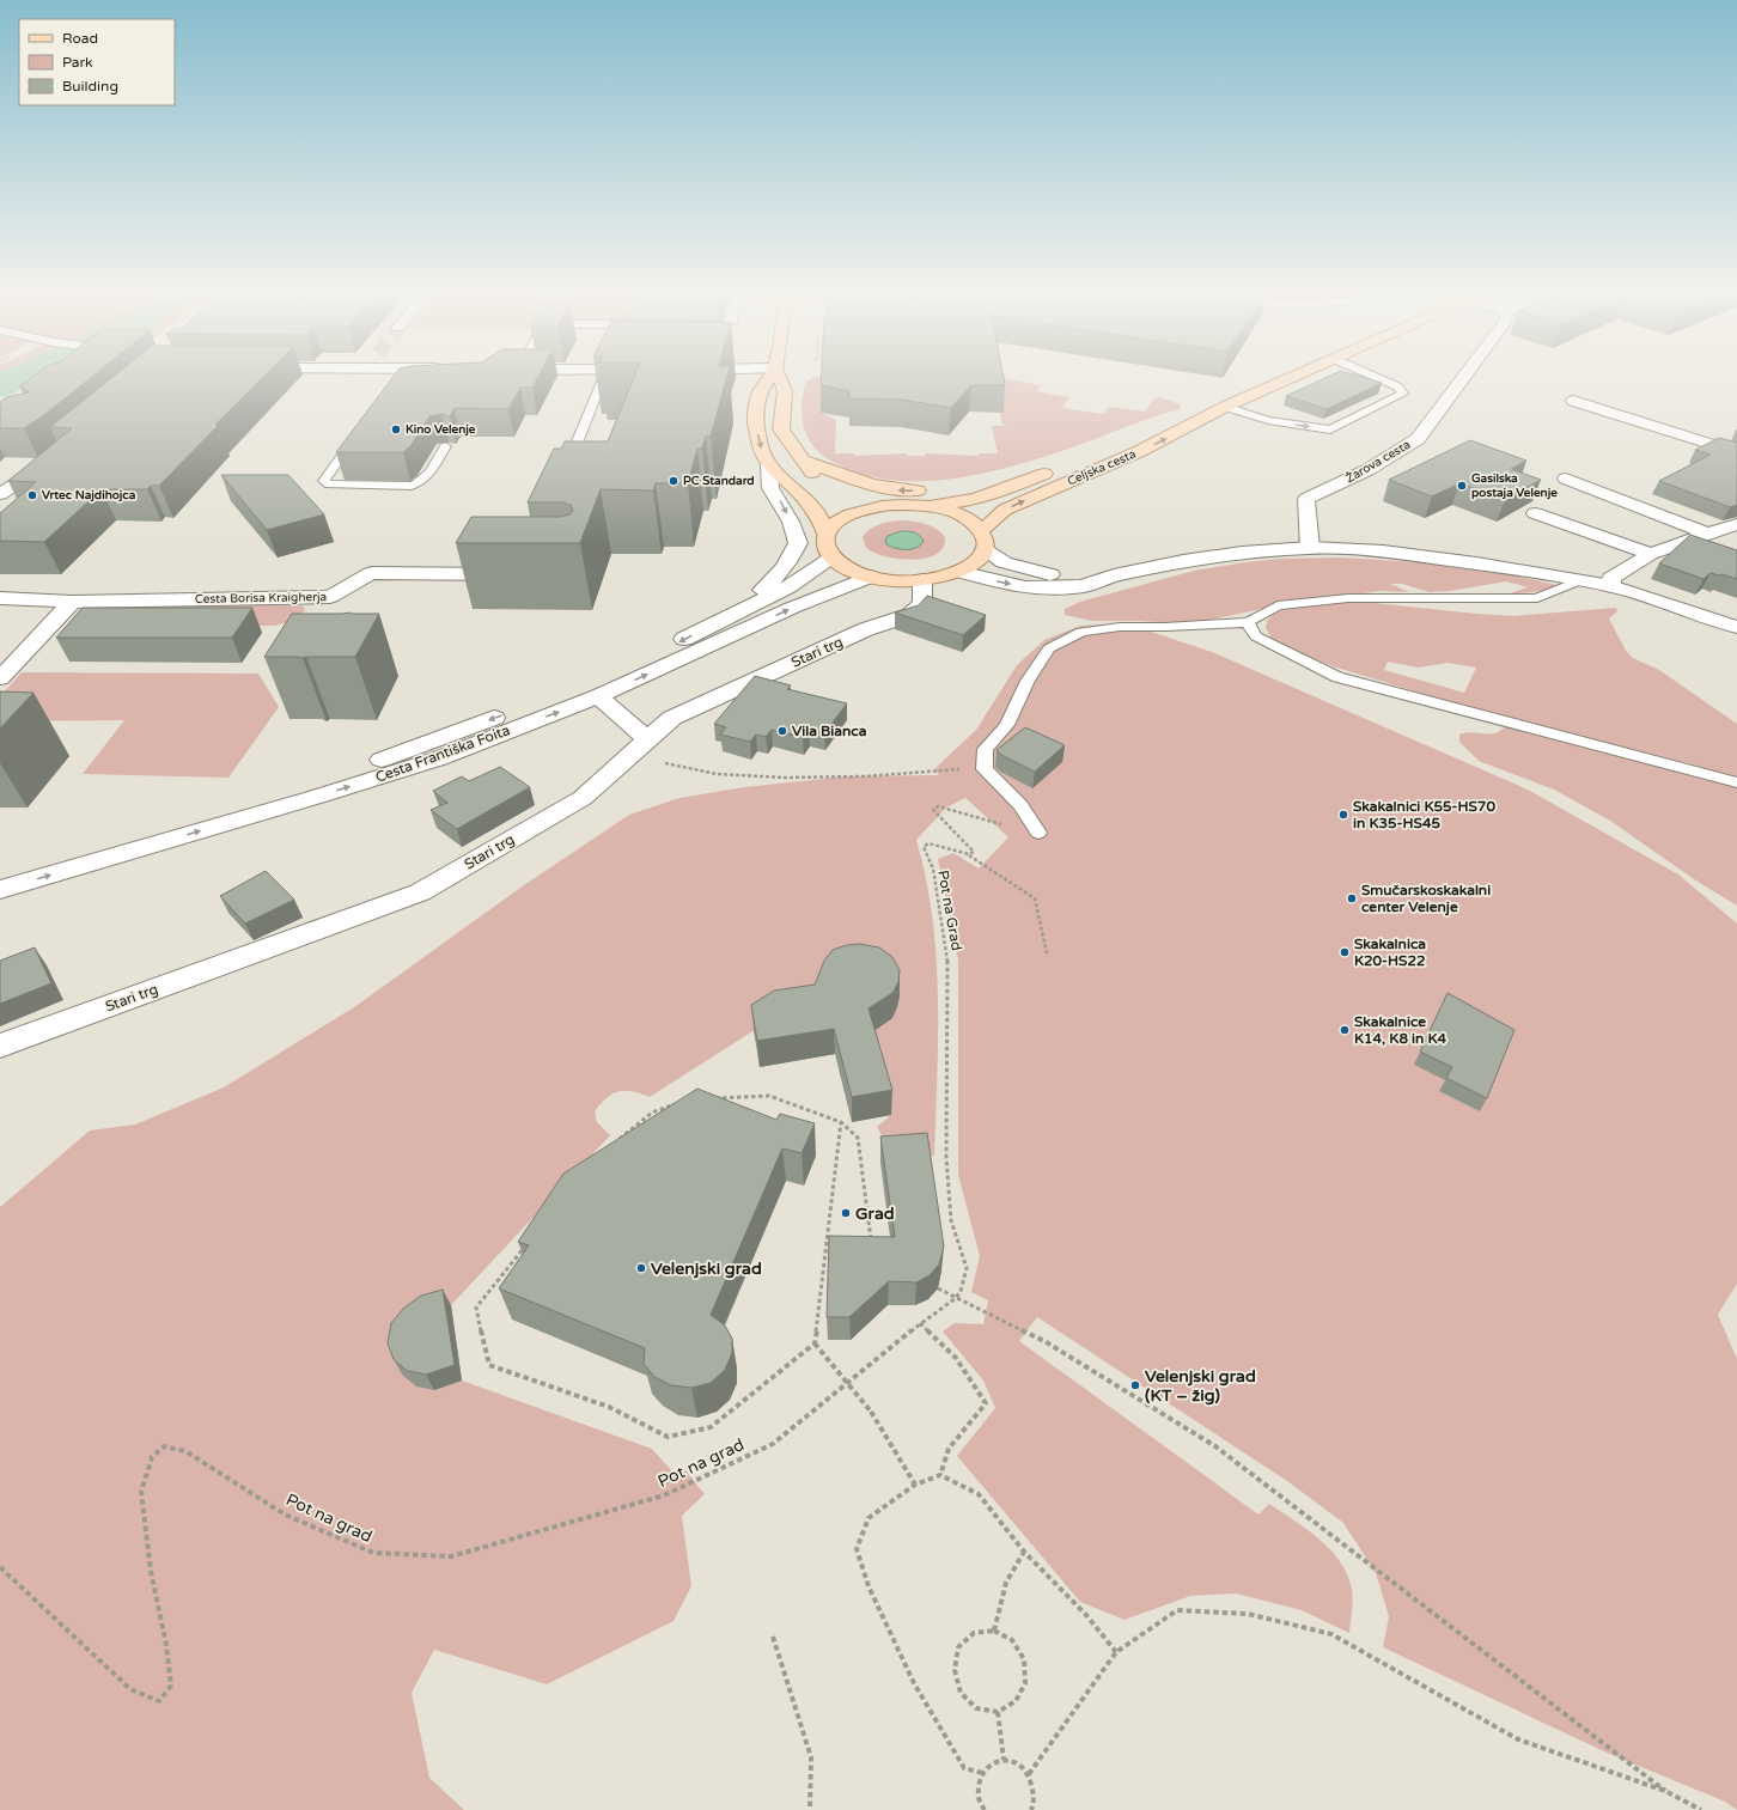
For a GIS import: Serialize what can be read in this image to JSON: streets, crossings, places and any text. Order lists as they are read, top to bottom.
{
  "streets": {
    "main road": ["Celjska cesta"],
    "street": [
      "Žarova cesta",
      "Cesta Borisa Kraigherja",
      "Stari trg",
      "Cesta Františka Foita"
    ],
    "path": ["Pot na Grad", "Pot na grad"]
  },
  "crossings": [
    ["Pot na Grad", "Pot na grad"]
  ],
  "places": [
    "Kino Velenje",
    "PC Standard",
    "Gasilska postaja Velenje",
    "Vrtec Najdihojca",
    "Vila Bianca",
    "Skakalnici K55-HS70 in K35-HS45",
    "Smučarskoskakalni center Velenje",
    "Skakalnica K20-HS22",
    "Skakalnice K14, K8 in K4",
    "Grad",
    "Velenjski grad",
    "Velenjski grad (KT – žig)"
  ],
  "legend": ["Road", "Park", "Building"]
}
